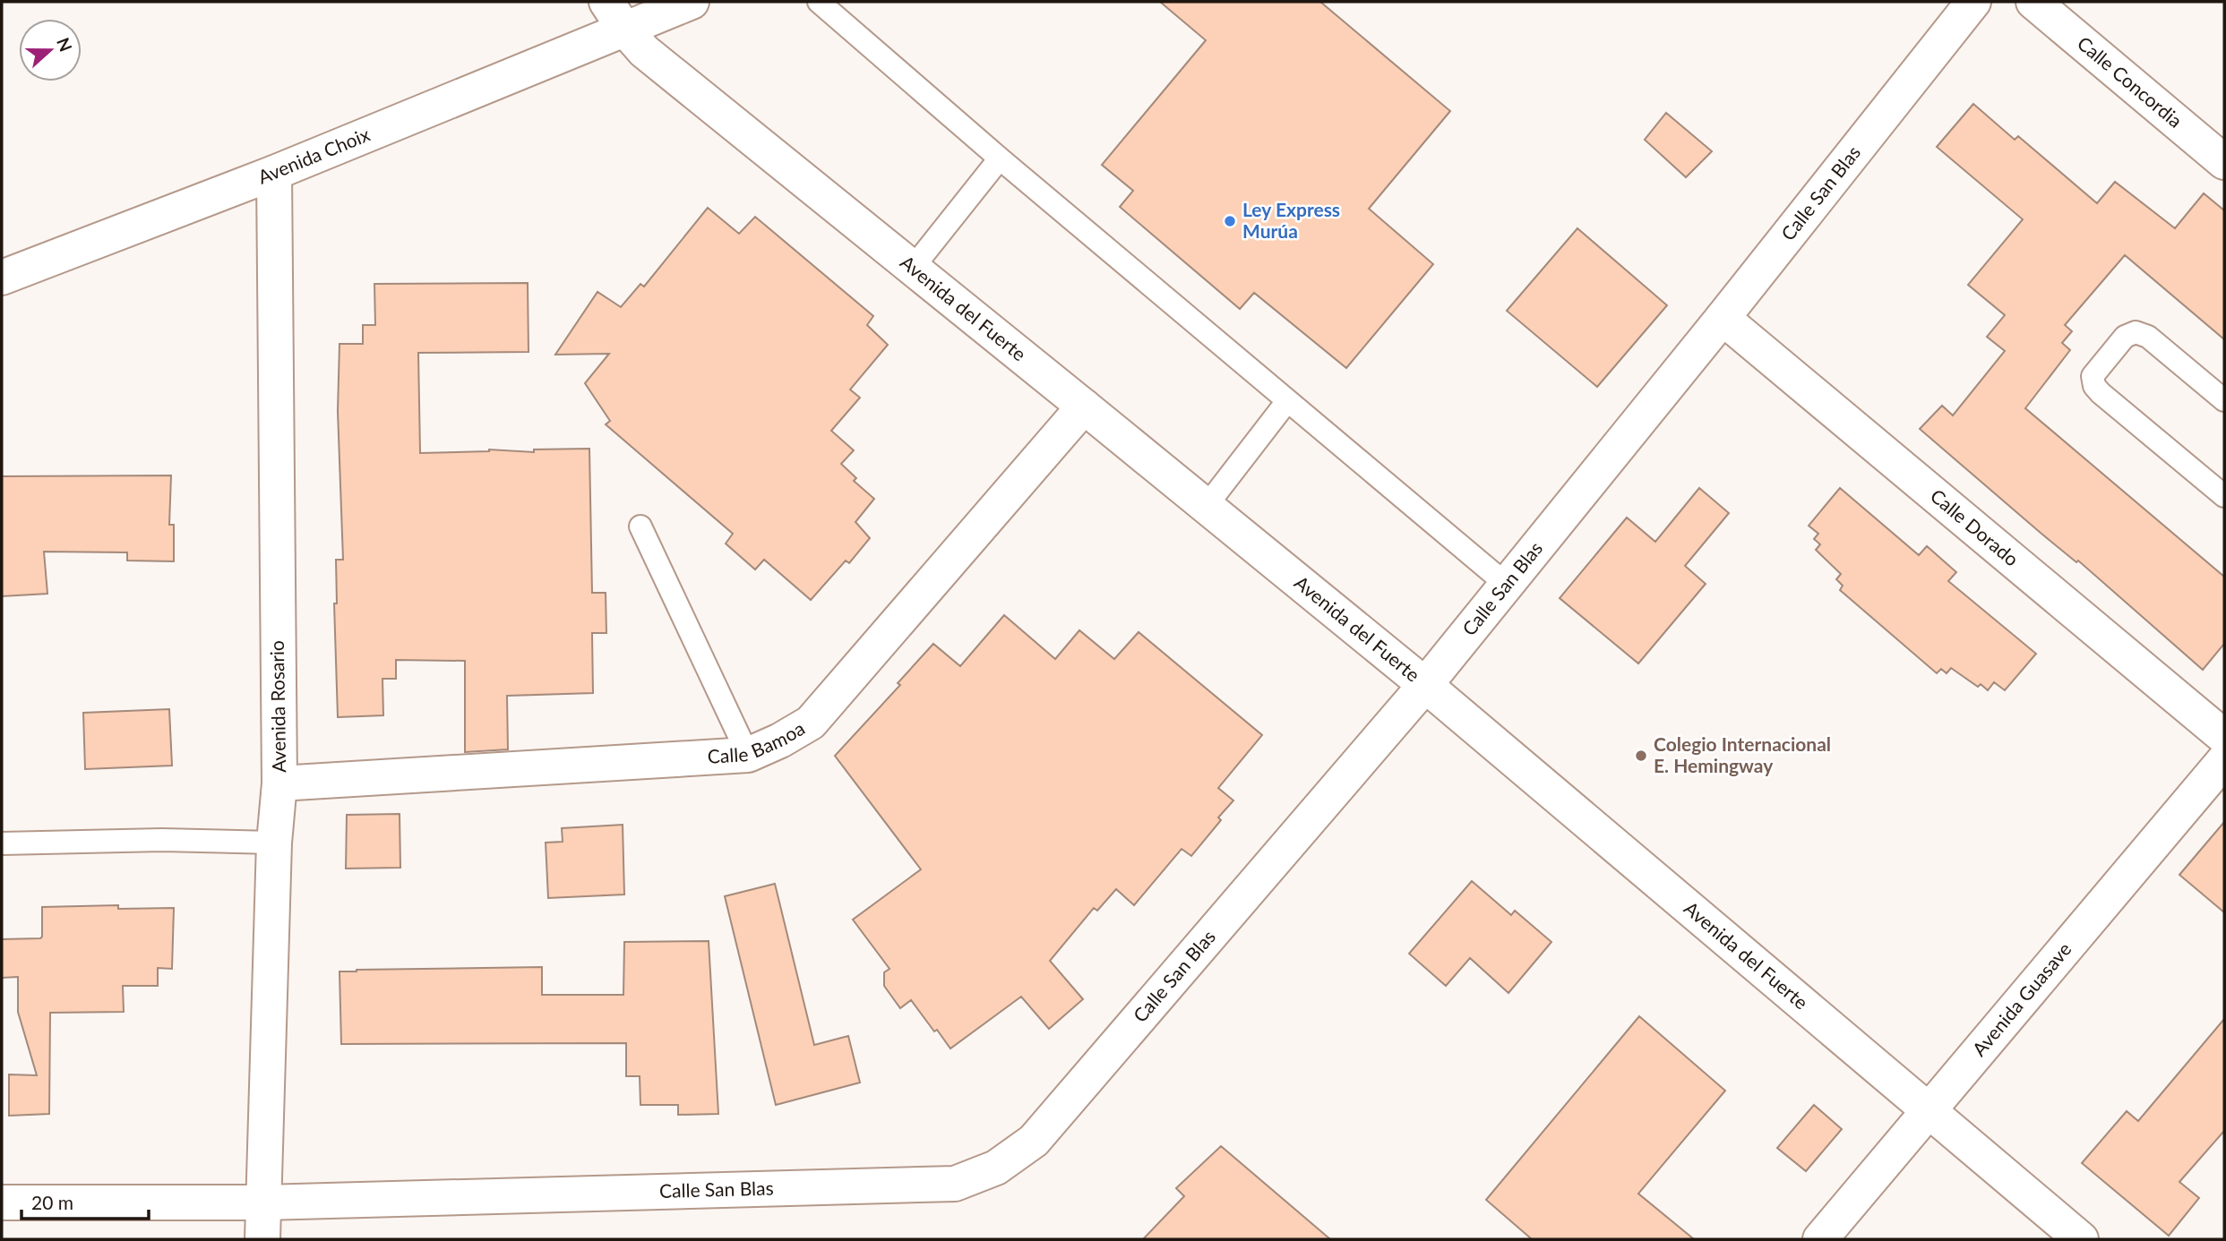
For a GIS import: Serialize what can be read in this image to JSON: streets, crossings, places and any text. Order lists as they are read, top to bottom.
{
  "streets": {
    "street": [
      "Calle Concordia",
      "Avenida Choix",
      "Calle San Blas",
      "Avenida del Fuerte",
      "Calle Dorado",
      "Avenida Rosario",
      "Calle Bamoa",
      "Avenida Guasave"
    ]
  },
  "crossings": [
    ["Avenida Choix", "Avenida del Fuerte"],
    ["Avenida Choix", "Avenida Rosario"],
    ["Calle San Blas", "Avenida del Fuerte"],
    ["Calle San Blas", "Calle Dorado"],
    ["Calle San Blas", "Avenida Rosario"],
    ["Avenida del Fuerte", "Calle Bamoa"],
    ["Avenida del Fuerte", "Avenida Guasave"],
    ["Avenida Rosario", "Calle Bamoa"]
  ],
  "places": ["Ley Express Murúa", "Colegio Internacional E. Hemingway"],
  "scale_bar": "20 m",
  "north": "right"
}
